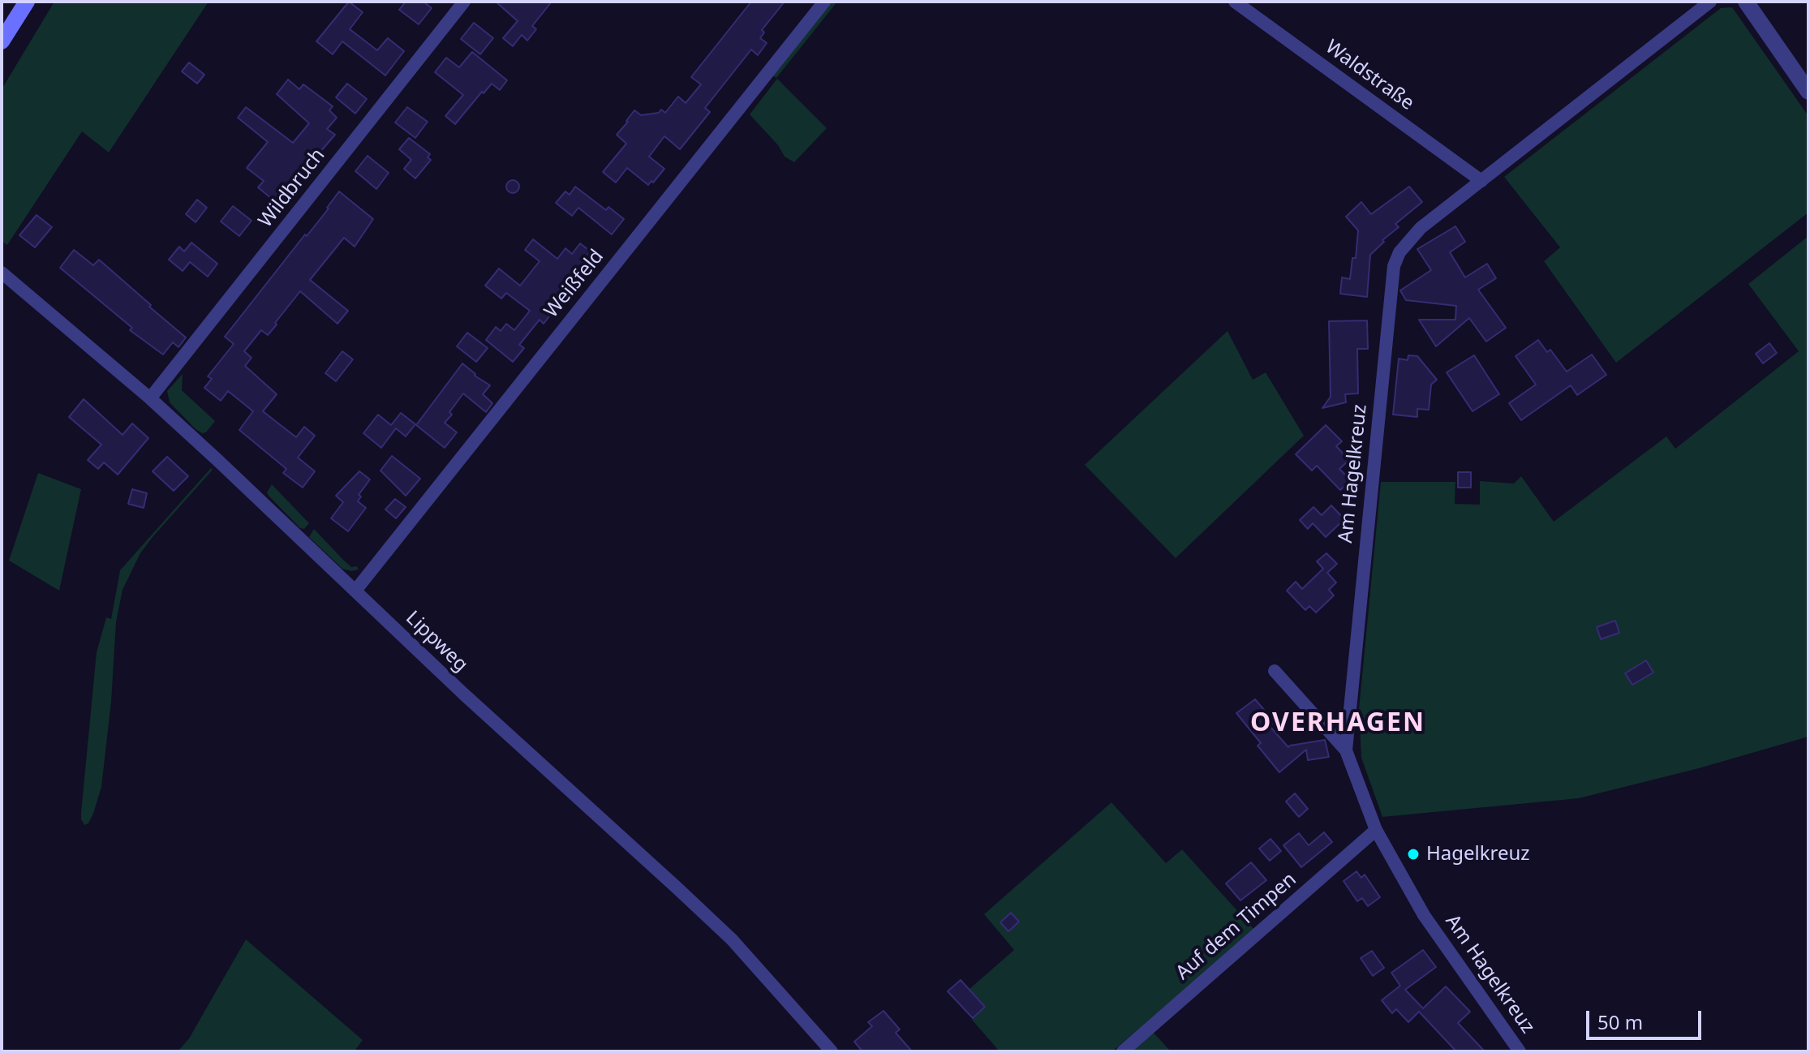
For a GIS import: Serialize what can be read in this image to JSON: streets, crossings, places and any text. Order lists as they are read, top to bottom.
{
  "streets": {
    "street": [
      "Waldstraße",
      "Wildbruch",
      "Weißfeld",
      "Am Hagelkreuz",
      "Lippweg",
      "Auf dem Timpen"
    ]
  },
  "crossings": [
    ["Waldstraße", "Am Hagelkreuz"],
    ["Wildbruch", "Lippweg"],
    ["Weißfeld", "Lippweg"],
    ["Am Hagelkreuz", "Auf dem Timpen"]
  ],
  "districts": ["OVERHAGEN"],
  "places": ["Hagelkreuz"],
  "scale_bar": "50 m"
}
